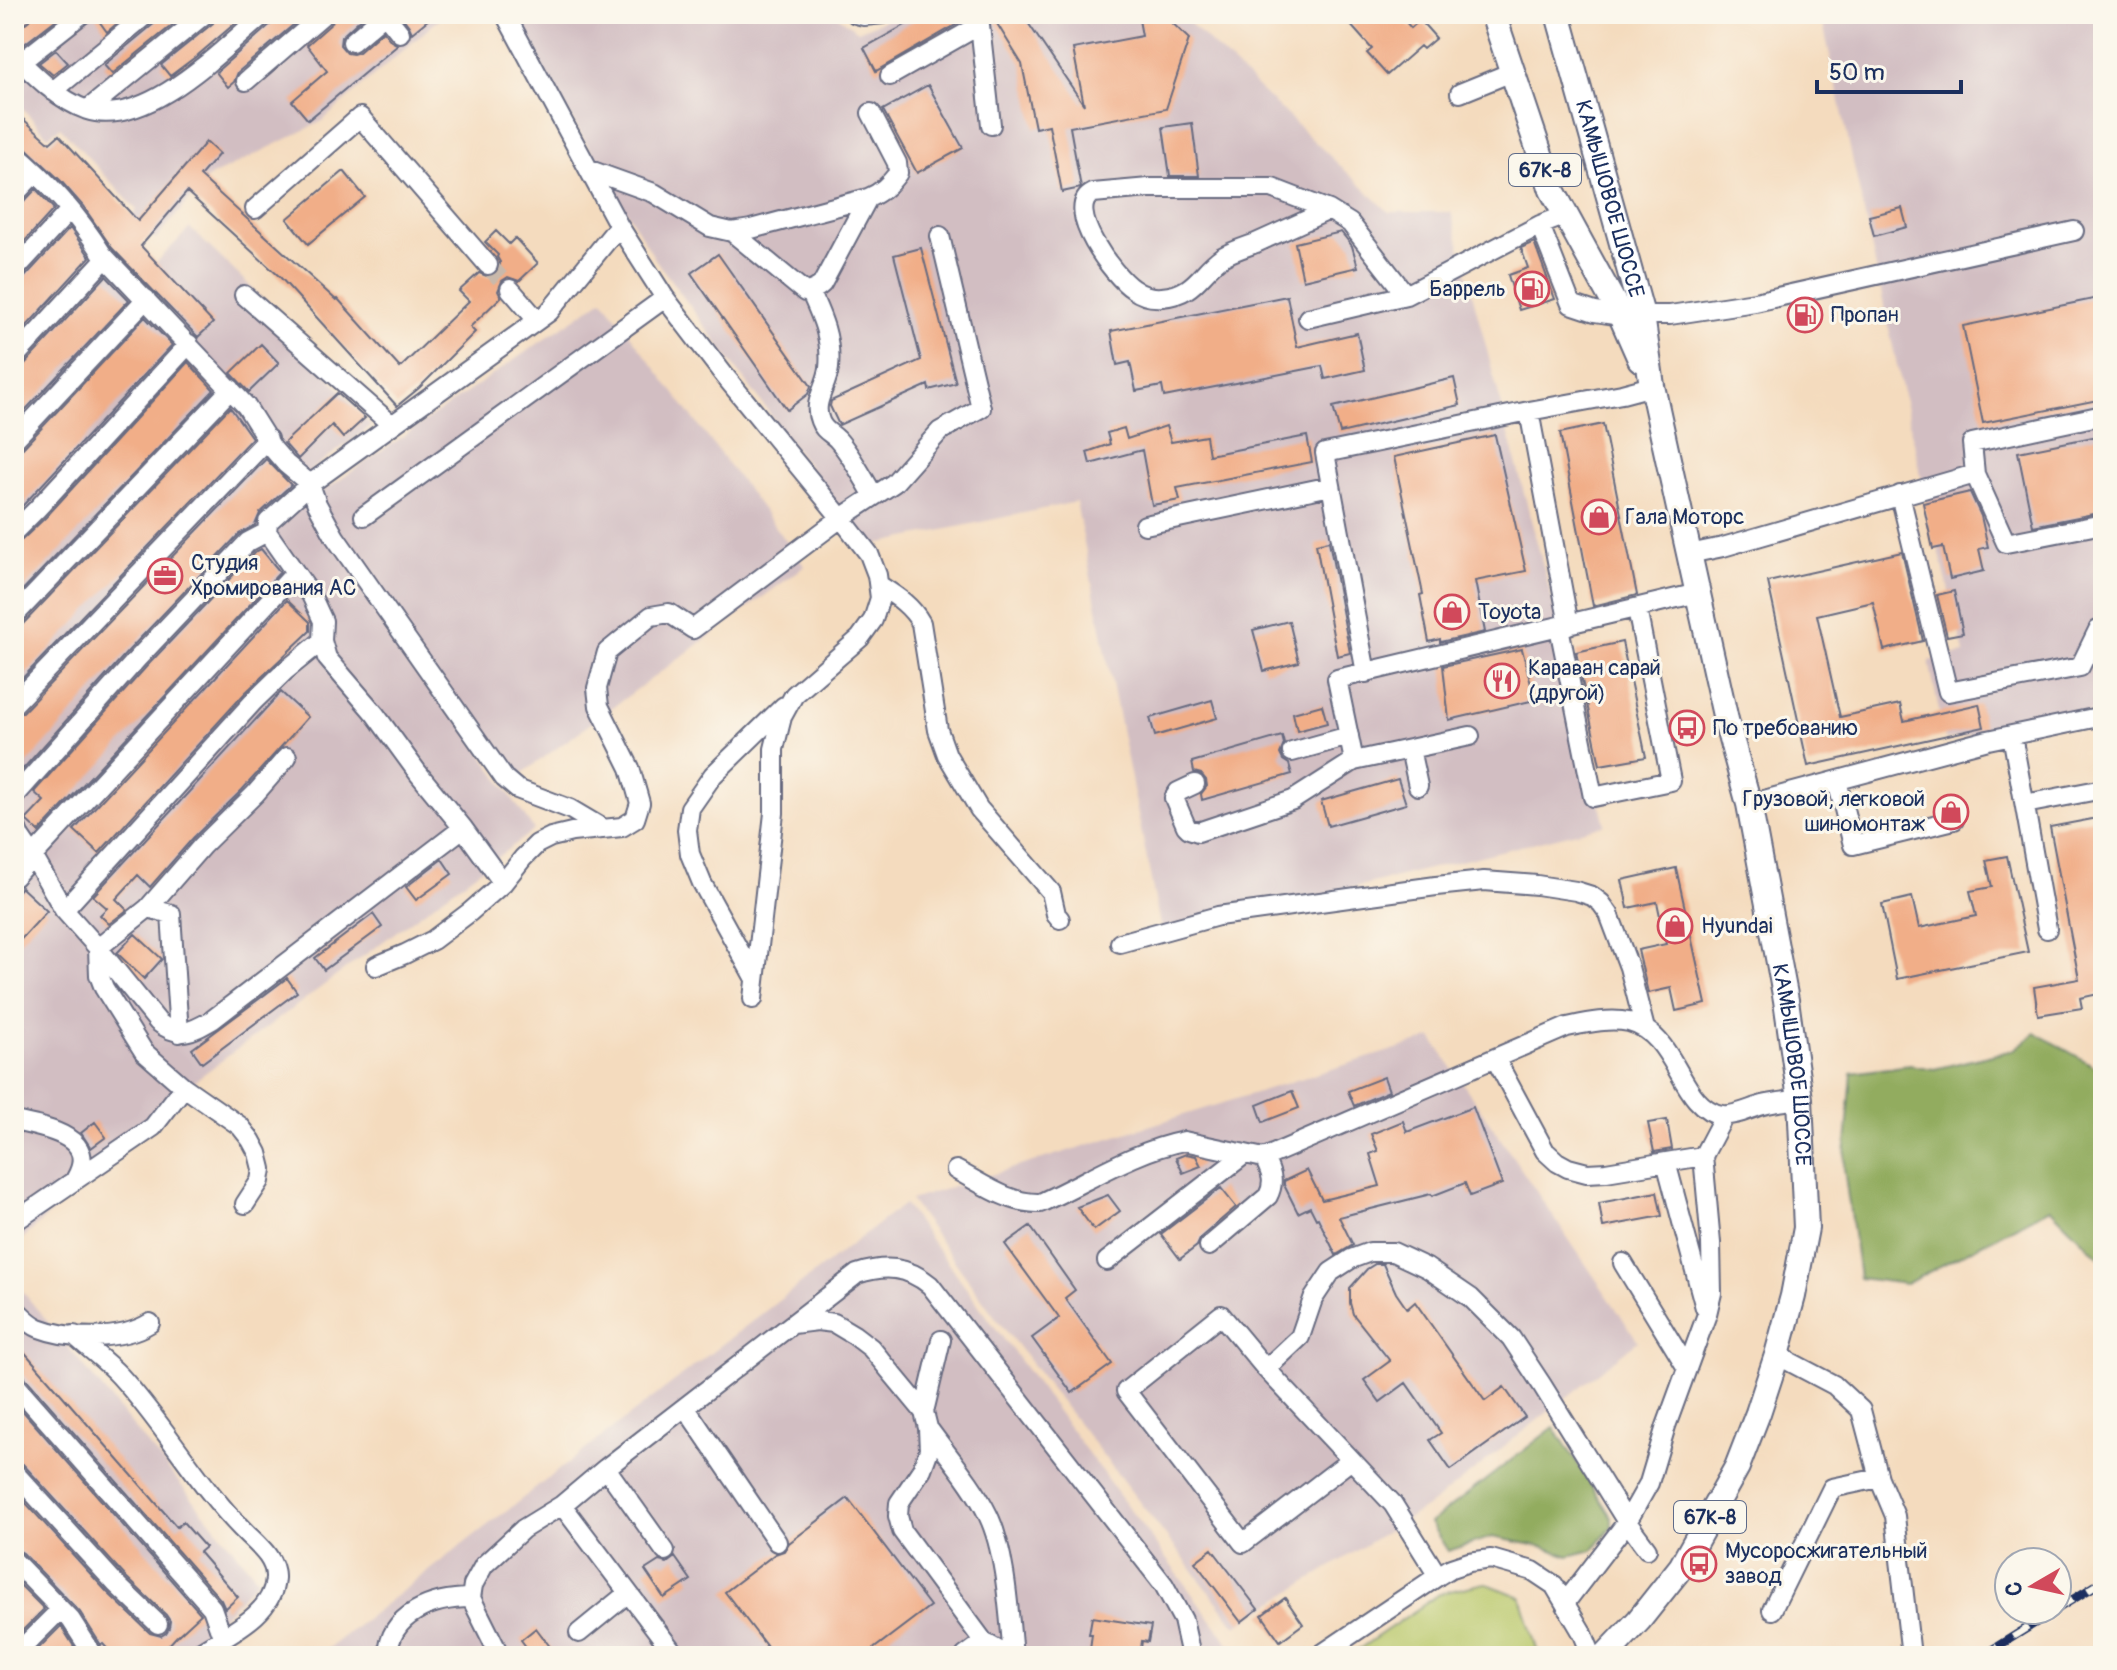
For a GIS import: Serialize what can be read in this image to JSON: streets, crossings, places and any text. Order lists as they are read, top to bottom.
{
  "streets": {
    "main road": ["67К-8", "КАМЫШОВОЕ ШОССЕ"]
  },
  "places": {
    "fuel station": ["Баррель", "Пропан"],
    "shop": [
      "Гала Моторс",
      "Toyota",
      "Грузовой, легковой шиномонтаж",
      "Hyundai"
    ],
    "office": ["Студия Хромирования АС"],
    "restaurant": ["Караван сарай (другой)"],
    "bus stop": ["По требованию", "Мусоросжигательный завод"]
  },
  "scale_bar": "50 m",
  "north": "left"
}
